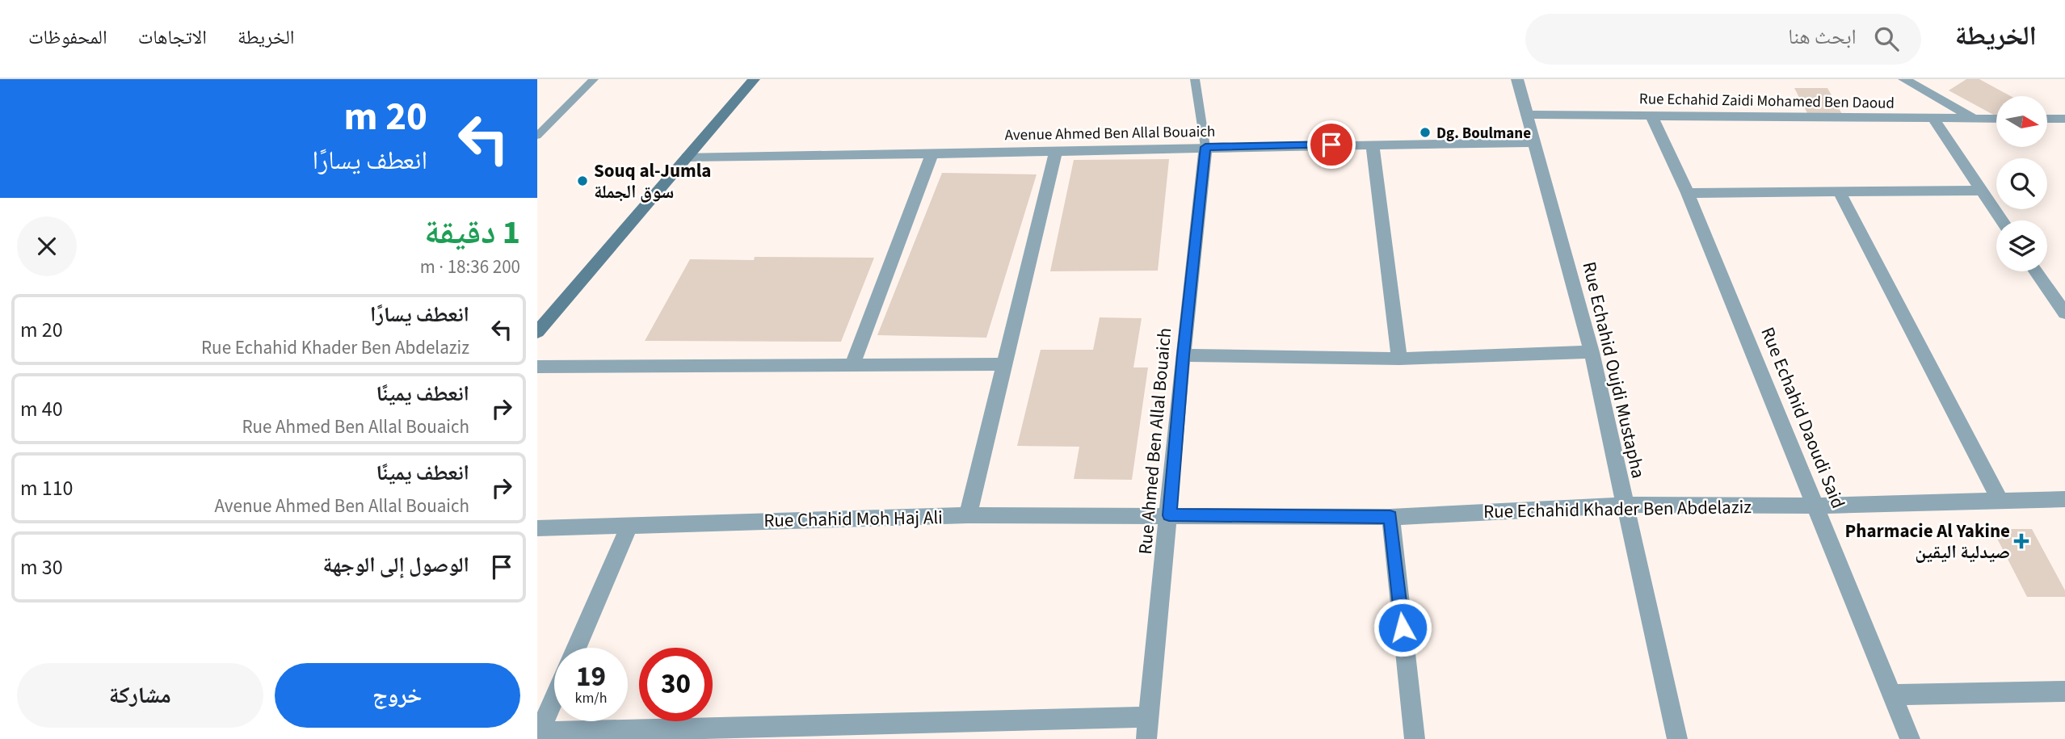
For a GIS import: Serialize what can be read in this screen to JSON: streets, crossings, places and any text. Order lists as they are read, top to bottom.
{
  "streets": {
    "street": [
      "Rue Echahid Zaidi Mohamed Ben Daoud",
      "Avenue Ahmed Ben Allal Bouaich",
      "Rue Echahid Oujdi Mustapha",
      "Rue Echahid Daoudi Said",
      "Rue Ahmed Ben Allal Bouaich",
      "Rue Echahid Khader Ben Abdelaziz",
      "Rue Chahid Moh Haj Ali"
    ]
  },
  "crossings": [
    ["Rue Echahid Zaidi Mohamed Ben Daoud", "Rue Echahid Oujdi Mustapha"],
    ["Rue Echahid Zaidi Mohamed Ben Daoud", "Rue Echahid Daoudi Said"],
    ["Avenue Ahmed Ben Allal Bouaich", "Rue Echahid Oujdi Mustapha"],
    ["Avenue Ahmed Ben Allal Bouaich", "Rue Ahmed Ben Allal Bouaich"],
    ["Rue Echahid Oujdi Mustapha", "Rue Echahid Khader Ben Abdelaziz"],
    ["Rue Echahid Daoudi Said", "Rue Echahid Khader Ben Abdelaziz"],
    ["Rue Ahmed Ben Allal Bouaich", "Rue Echahid Khader Ben Abdelaziz"],
    ["Rue Ahmed Ben Allal Bouaich", "Rue Chahid Moh Haj Ali"],
    ["Rue Echahid Khader Ben Abdelaziz", "Rue Chahid Moh Haj Ali"]
  ],
  "places": {
    "other": ["Dg. Boulmane", "Souq al-Jumla سوق الجملة"],
    "health": ["Pharmacie Al Yakine صيدلية اليقين"]
  },
  "north": "right",
  "page": {
    "header": "الخريطة",
    "search": "ابحث هنا",
    "nav": ["الخريطة", "الاتجاهات", "المحفوظات"],
    "turn": ["20 m", "انعطف يسارًا"],
    "heading": ["1 دقيقة", "200 m · 18:36"],
    "list": [
      {
        "name": "انعطف يسارًا",
        "note": "Rue Echahid Khader Ben Abdelaziz",
        "value": "20 m"
      },
      {
        "name": "انعطف يمينًا",
        "note": "Rue Ahmed Ben Allal Bouaich",
        "value": "40 m"
      },
      {
        "name": "انعطف يمينًا",
        "note": "Avenue Ahmed Ben Allal Bouaich",
        "value": "110 m"
      },
      {
        "name": "الوصول إلى الوجهة",
        "value": "30 m"
      }
    ],
    "speed": "19 km/h",
    "limit": "30",
    "buttons": ["خروج", "مشاركة"]
  }
}
